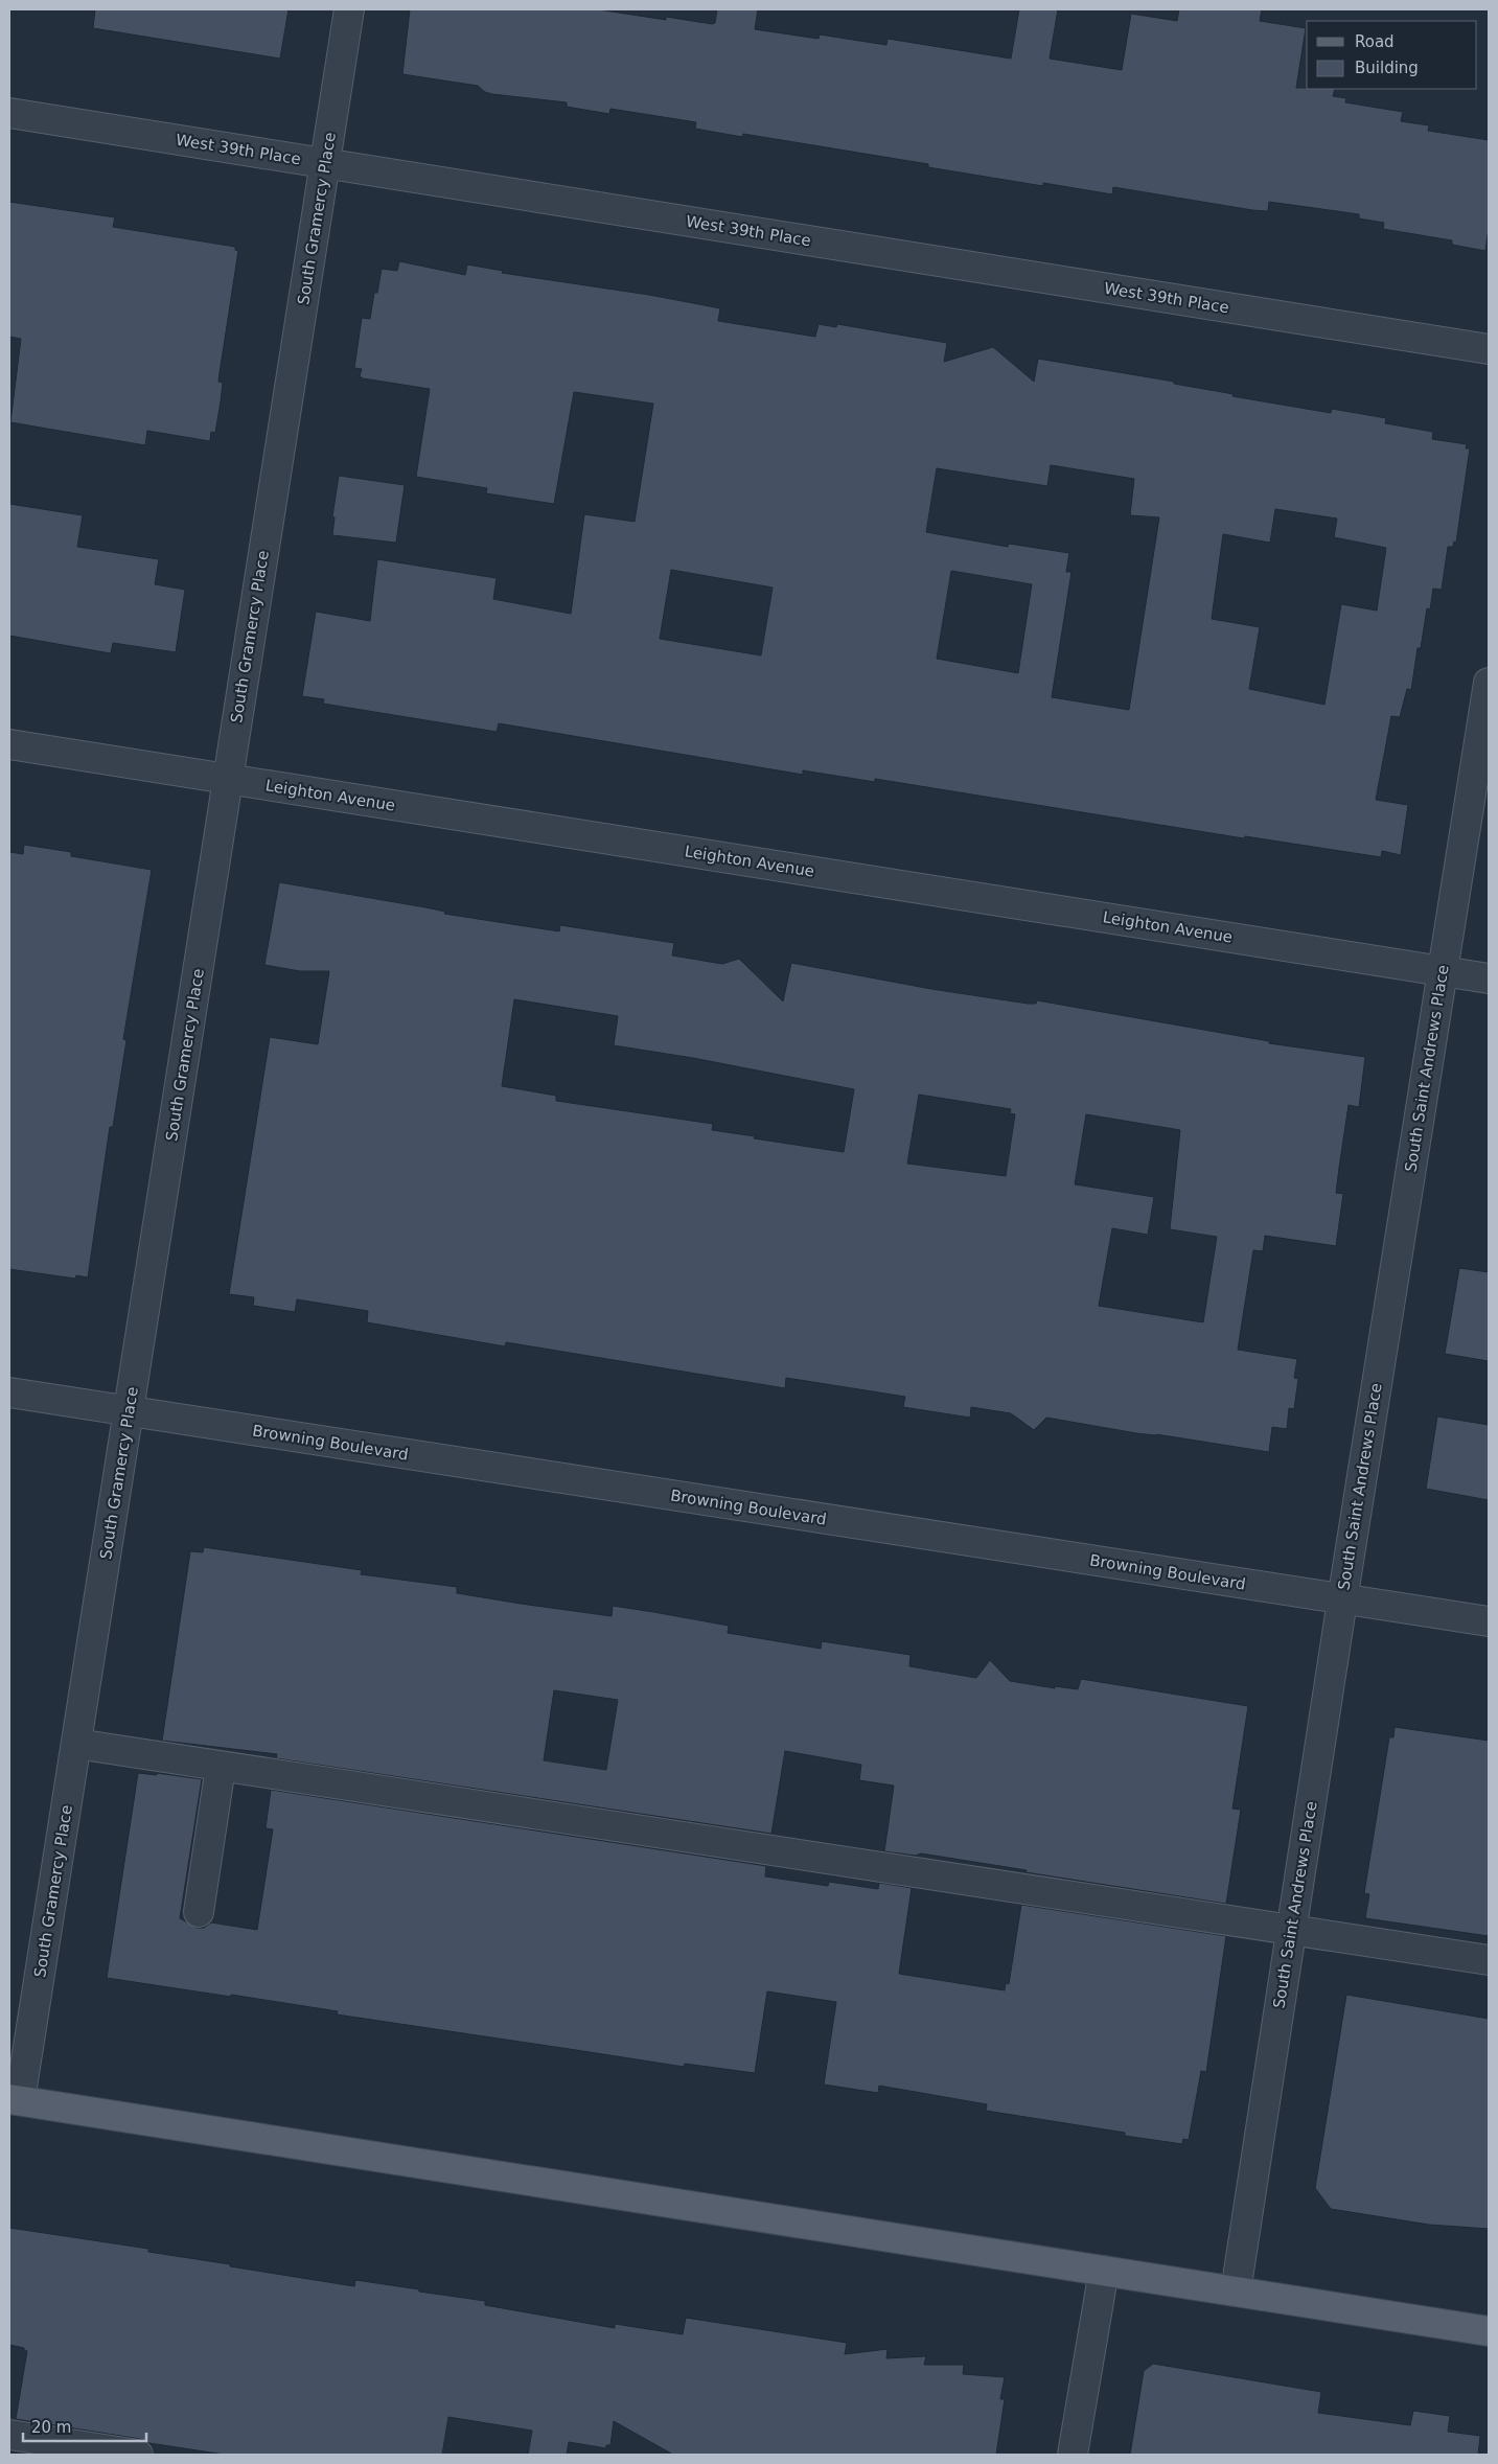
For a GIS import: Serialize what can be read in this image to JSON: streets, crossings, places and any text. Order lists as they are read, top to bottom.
{
  "streets": {
    "street": [
      "West 39th Place",
      "South Gramercy Place",
      "Leighton Avenue",
      "South Saint Andrews Place",
      "Browning Boulevard"
    ]
  },
  "crossings": [
    ["West 39th Place", "South Gramercy Place"],
    ["South Gramercy Place", "Leighton Avenue"],
    ["South Gramercy Place", "Browning Boulevard"],
    ["Leighton Avenue", "South Saint Andrews Place"],
    ["South Saint Andrews Place", "Browning Boulevard"]
  ],
  "legend": ["Road", "Building"],
  "scale_bar": "20 m"
}
